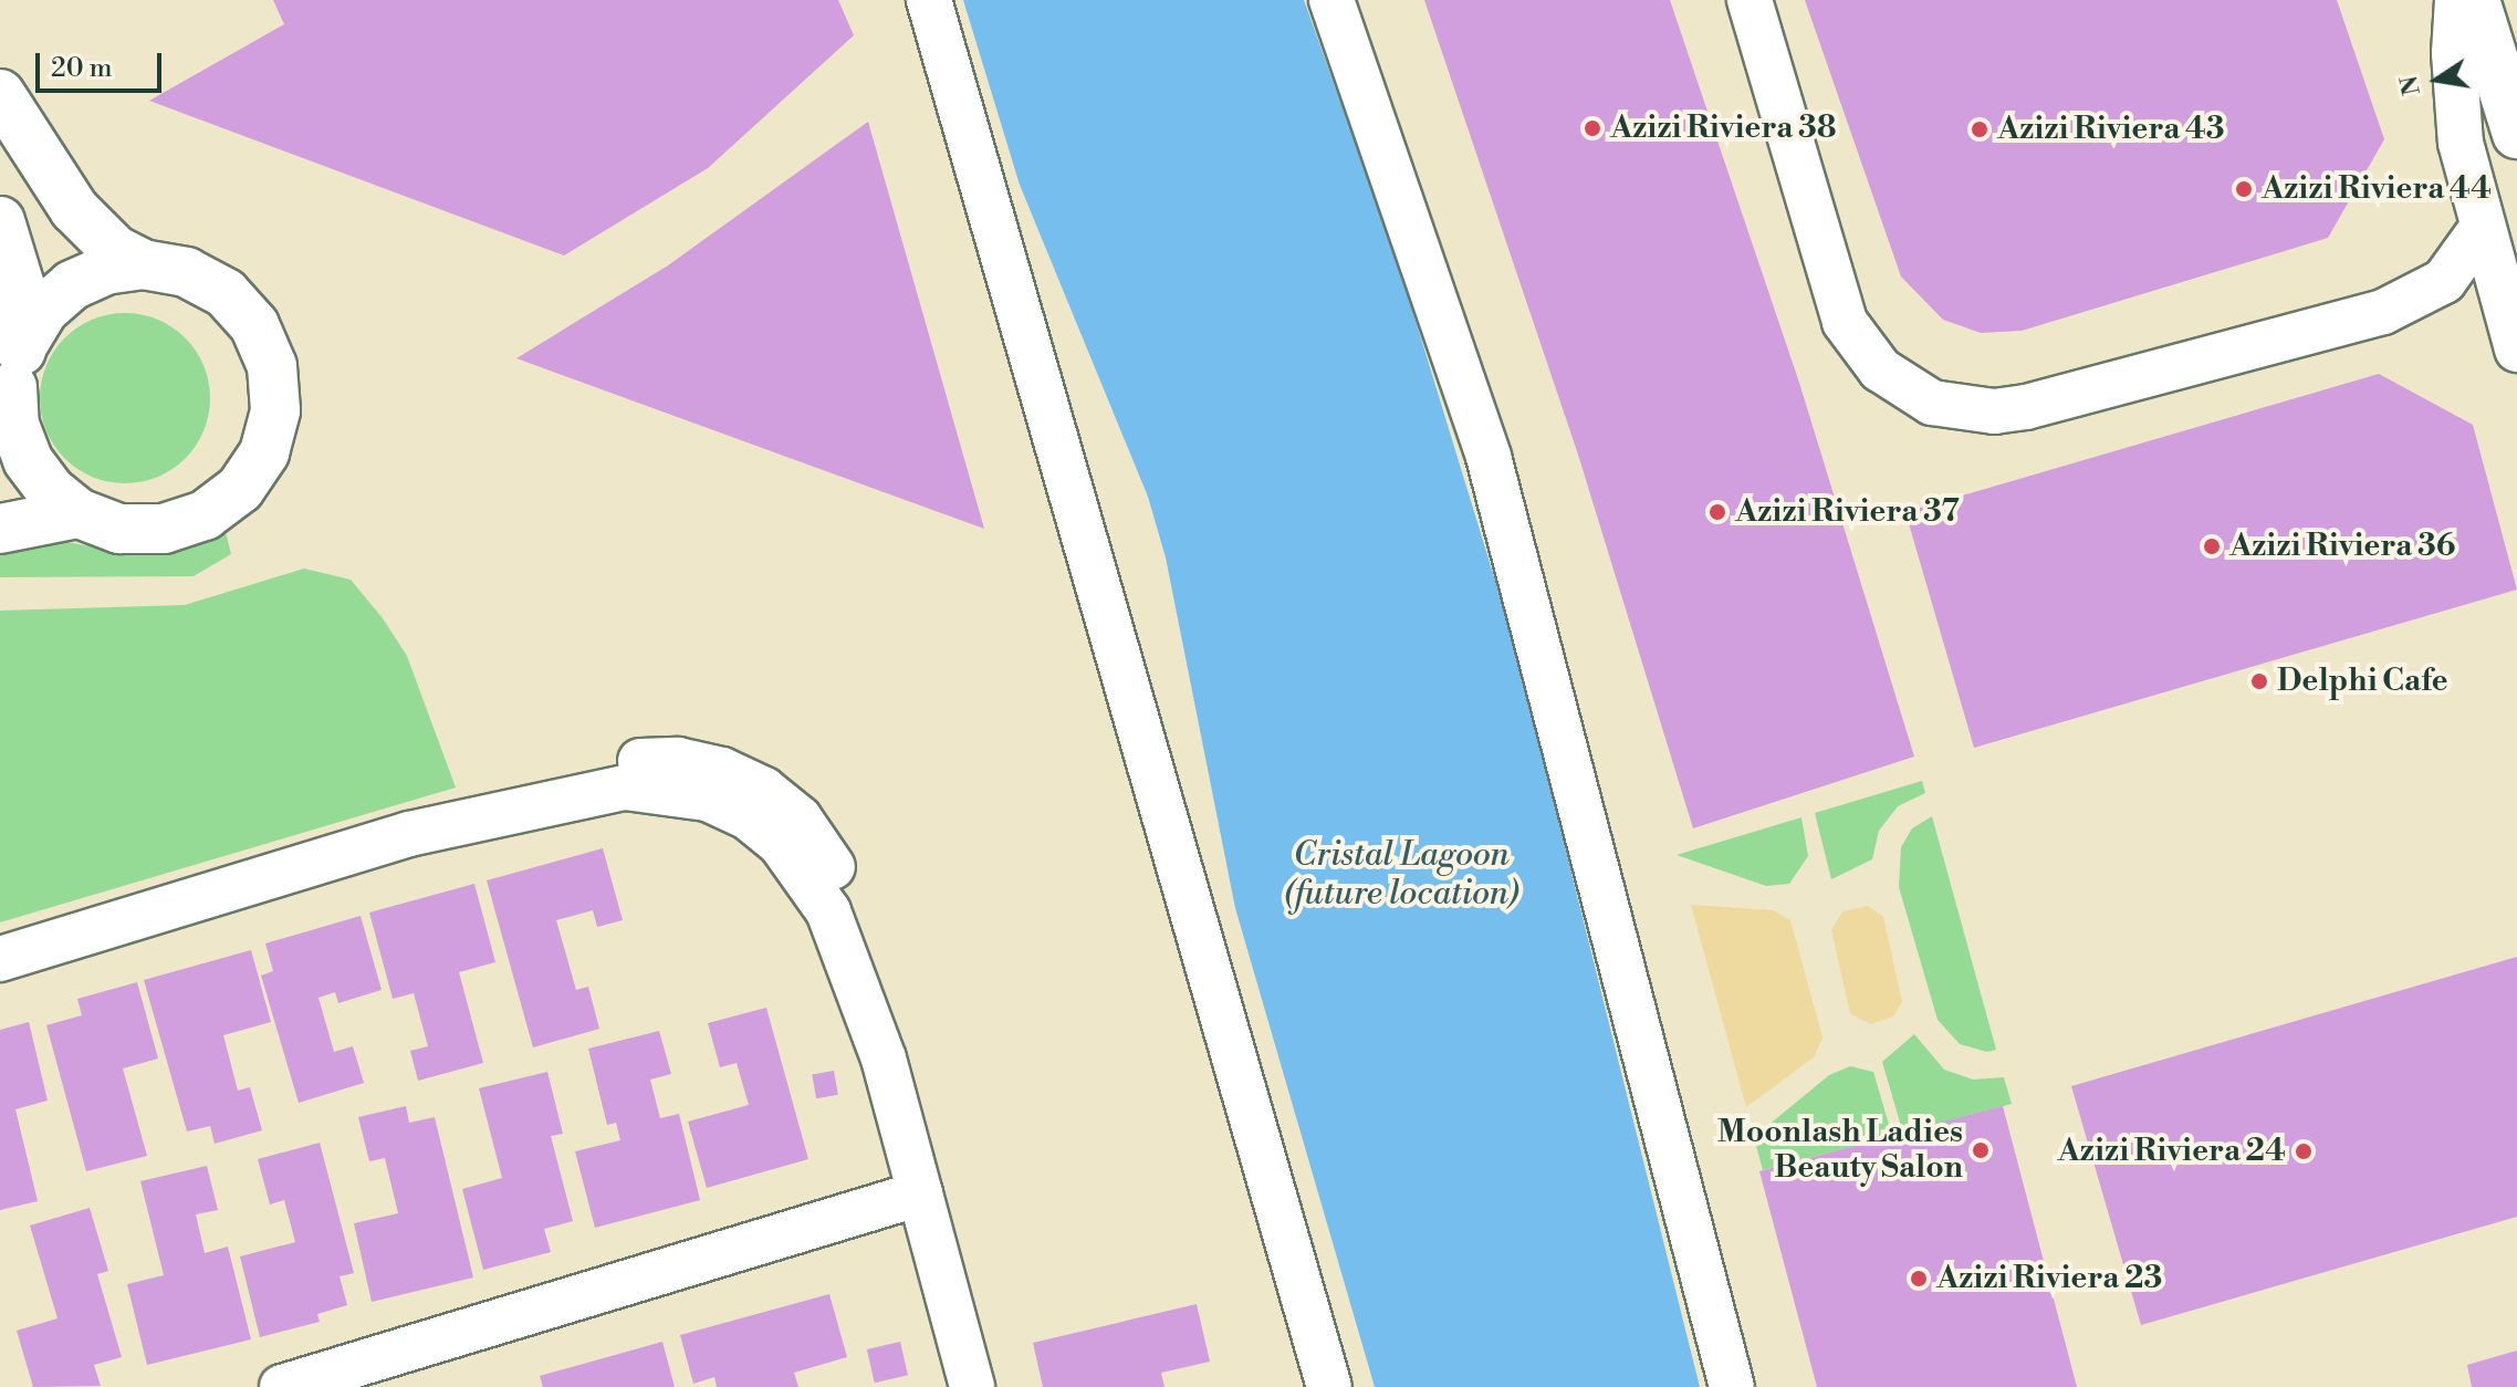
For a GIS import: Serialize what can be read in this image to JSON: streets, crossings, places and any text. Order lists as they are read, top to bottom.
{
  "water": ["Cristal Lagoon (future location)"],
  "places": [
    "Azizi Riviera 38",
    "Azizi Riviera 43",
    "Azizi Riviera 44",
    "Azizi Riviera 37",
    "Azizi Riviera 36",
    "Delphi Cafe",
    "Moonlash Ladies Beauty Salon",
    "Azizi Riviera 24",
    "Azizi Riviera 23"
  ],
  "scale_bar": "20 m",
  "north": "left"
}
